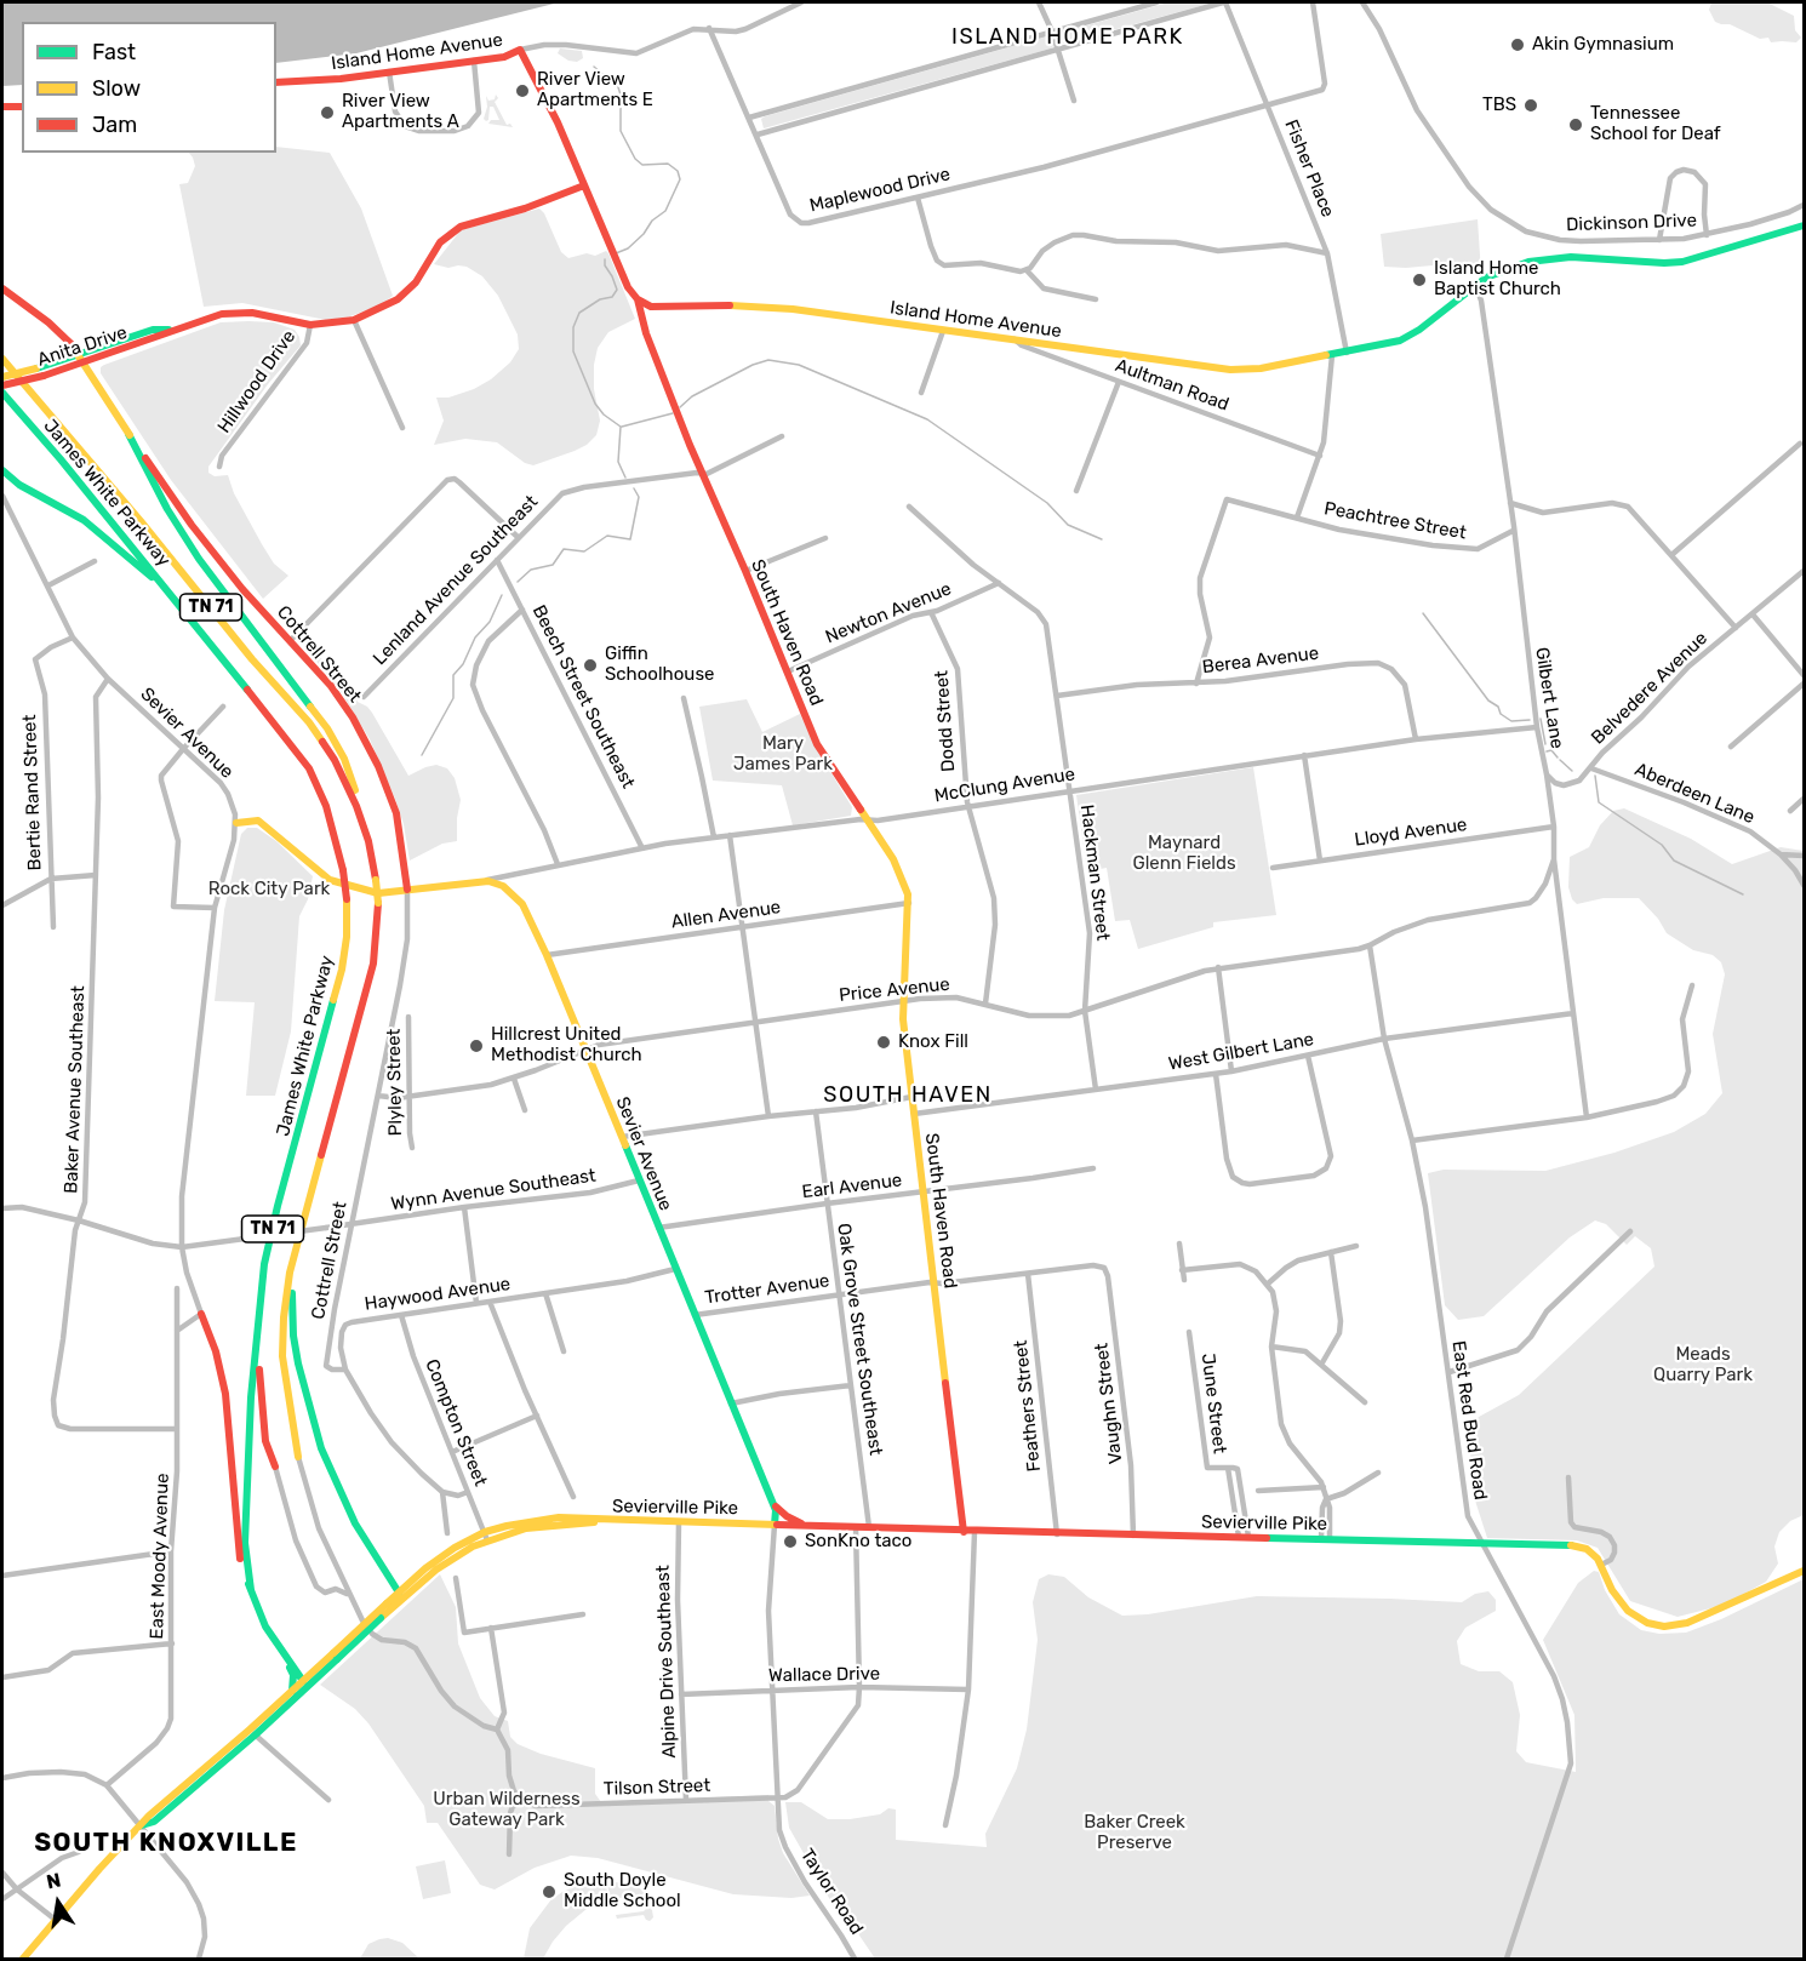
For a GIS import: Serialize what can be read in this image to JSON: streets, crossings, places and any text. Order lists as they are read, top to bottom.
{
  "streets": {
    "main road": [
      "Island Home Avenue",
      "Anita Drive",
      "Hillwood Drive",
      "James White Parkway",
      "TN 71",
      "South Haven Road",
      "Cottrell Street",
      "Sevier Avenue",
      "Sevierville Pike"
    ],
    "street": [
      "Fisher Place",
      "Maplewood Drive",
      "Dickinson Drive",
      "Aultman Road",
      "Peachtree Street",
      "Lenland Avenue Southeast",
      "Newton Avenue",
      "Berea Avenue",
      "Belvedere Avenue",
      "Beech Street Southeast",
      "Gilbert Lane",
      "Dodd Street",
      "McClung Avenue",
      "Bertie Rand Street",
      "Aberdeen Lane",
      "Lloyd Avenue",
      "Hackman Street",
      "Allen Avenue",
      "Price Avenue",
      "West Gilbert Lane",
      "Plyley Street",
      "Baker Avenue Southeast",
      "Earl Avenue",
      "Wynn Avenue Southeast",
      "Trotter Avenue",
      "Haywood Avenue",
      "Oak Grove Street Southeast",
      "Vaughn Street",
      "June Street",
      "Feathers Street",
      "East Red Bud Road",
      "Compton Street",
      "East Moody Avenue",
      "Alpine Drive Southeast",
      "Wallace Drive",
      "Tilson Street",
      "Taylor Road"
    ]
  },
  "crossings": [
    ["Island Home Avenue", "Fisher Place"],
    ["Island Home Avenue", "Hillwood Drive"],
    ["Island Home Avenue", "Aultman Road"],
    ["Island Home Avenue", "South Haven Road"],
    ["Island Home Avenue", "Gilbert Lane"],
    ["Fisher Place", "Maplewood Drive"],
    ["Anita Drive", "Hillwood Drive"],
    ["Anita Drive", "Cottrell Street"],
    ["Peachtree Street", "Berea Avenue"],
    ["Peachtree Street", "Gilbert Lane"],
    ["Lenland Avenue Southeast", "South Haven Road"],
    ["Lenland Avenue Southeast", "Beech Street Southeast"],
    ["Newton Avenue", "South Haven Road"],
    ["Newton Avenue", "Dodd Street"],
    ["Newton Avenue", "Hackman Street"],
    ["South Haven Road", "McClung Avenue"],
    ["South Haven Road", "Allen Avenue"],
    ["South Haven Road", "Price Avenue"],
    ["South Haven Road", "West Gilbert Lane"],
    ["South Haven Road", "Earl Avenue"],
    ["South Haven Road", "Trotter Avenue"],
    ["South Haven Road", "Sevierville Pike"],
    ["Cottrell Street", "Sevier Avenue"],
    ["Cottrell Street", "Price Avenue"],
    ["Cottrell Street", "Wynn Avenue Southeast"],
    ["Cottrell Street", "Haywood Avenue"],
    ["Berea Avenue", "McClung Avenue"],
    ["Berea Avenue", "Hackman Street"],
    ["Belvedere Avenue", "Gilbert Lane"],
    ["Belvedere Avenue", "Aberdeen Lane"],
    ["Beech Street Southeast", "McClung Avenue"],
    ["Gilbert Lane", "McClung Avenue"],
    ["Gilbert Lane", "Lloyd Avenue"],
    ["Gilbert Lane", "Price Avenue"],
    ["Gilbert Lane", "West Gilbert Lane"],
    ["Dodd Street", "McClung Avenue"],
    ["Dodd Street", "Price Avenue"],
    ["Sevier Avenue", "McClung Avenue"],
    ["Sevier Avenue", "Bertie Rand Street"],
    ["Sevier Avenue", "Allen Avenue"],
    ["Sevier Avenue", "Price Avenue"],
    ["Sevier Avenue", "Baker Avenue Southeast"],
    ["Sevier Avenue", "Earl Avenue"],
    ["Sevier Avenue", "Wynn Avenue Southeast"],
    ["Sevier Avenue", "Trotter Avenue"],
    ["Sevier Avenue", "Haywood Avenue"],
    ["Sevier Avenue", "Sevierville Pike"],
    ["Sevier Avenue", "Taylor Road"],
    ["McClung Avenue", "Hackman Street"],
    ["Hackman Street", "Price Avenue"],
    ["Hackman Street", "West Gilbert Lane"],
    ["Price Avenue", "Plyley Street"],
    ["Price Avenue", "East Red Bud Road"],
    ["West Gilbert Lane", "East Red Bud Road"],
    ["Baker Avenue Southeast", "Wynn Avenue Southeast"],
    ["Baker Avenue Southeast", "East Moody Avenue"],
    ["Earl Avenue", "Oak Grove Street Southeast"],
    ["Trotter Avenue", "Oak Grove Street Southeast"],
    ["Trotter Avenue", "Vaughn Street"],
    ["Trotter Avenue", "Feathers Street"],
    ["Haywood Avenue", "Compton Street"],
    ["Oak Grove Street Southeast", "Sevierville Pike"],
    ["Vaughn Street", "Sevierville Pike"],
    ["June Street", "Sevierville Pike"],
    ["Feathers Street", "Sevierville Pike"],
    ["East Red Bud Road", "Sevierville Pike"],
    ["Compton Street", "Sevierville Pike"],
    ["Sevierville Pike", "Alpine Drive Southeast"],
    ["Sevierville Pike", "Taylor Road"],
    ["Alpine Drive Southeast", "Wallace Drive"],
    ["Alpine Drive Southeast", "Tilson Street"],
    ["Wallace Drive", "Tilson Street"],
    ["Wallace Drive", "Taylor Road"],
    ["Tilson Street", "Taylor Road"]
  ],
  "districts": ["ISLAND HOME PARK", "SOUTH HAVEN", "SOUTH KNOXVILLE"],
  "parks": [
    "Mary James Park",
    "Maynard Glenn Fields",
    "Rock City Park",
    "Meads Quarry Park",
    "Urban Wilderness Gateway Park",
    "Baker Creek Preserve"
  ],
  "places": [
    "Akin Gymnasium",
    "River View Apartments E",
    "TBS",
    "River View Apartments A",
    "Tennessee School for Deaf",
    "Island Home Baptist Church",
    "Giffin Schoolhouse",
    "Knox Fill",
    "Hillcrest United Methodist Church",
    "SonKno taco",
    "South Doyle Middle School"
  ],
  "legend": ["Fast", "Slow", "Jam"],
  "north": "top"
}
